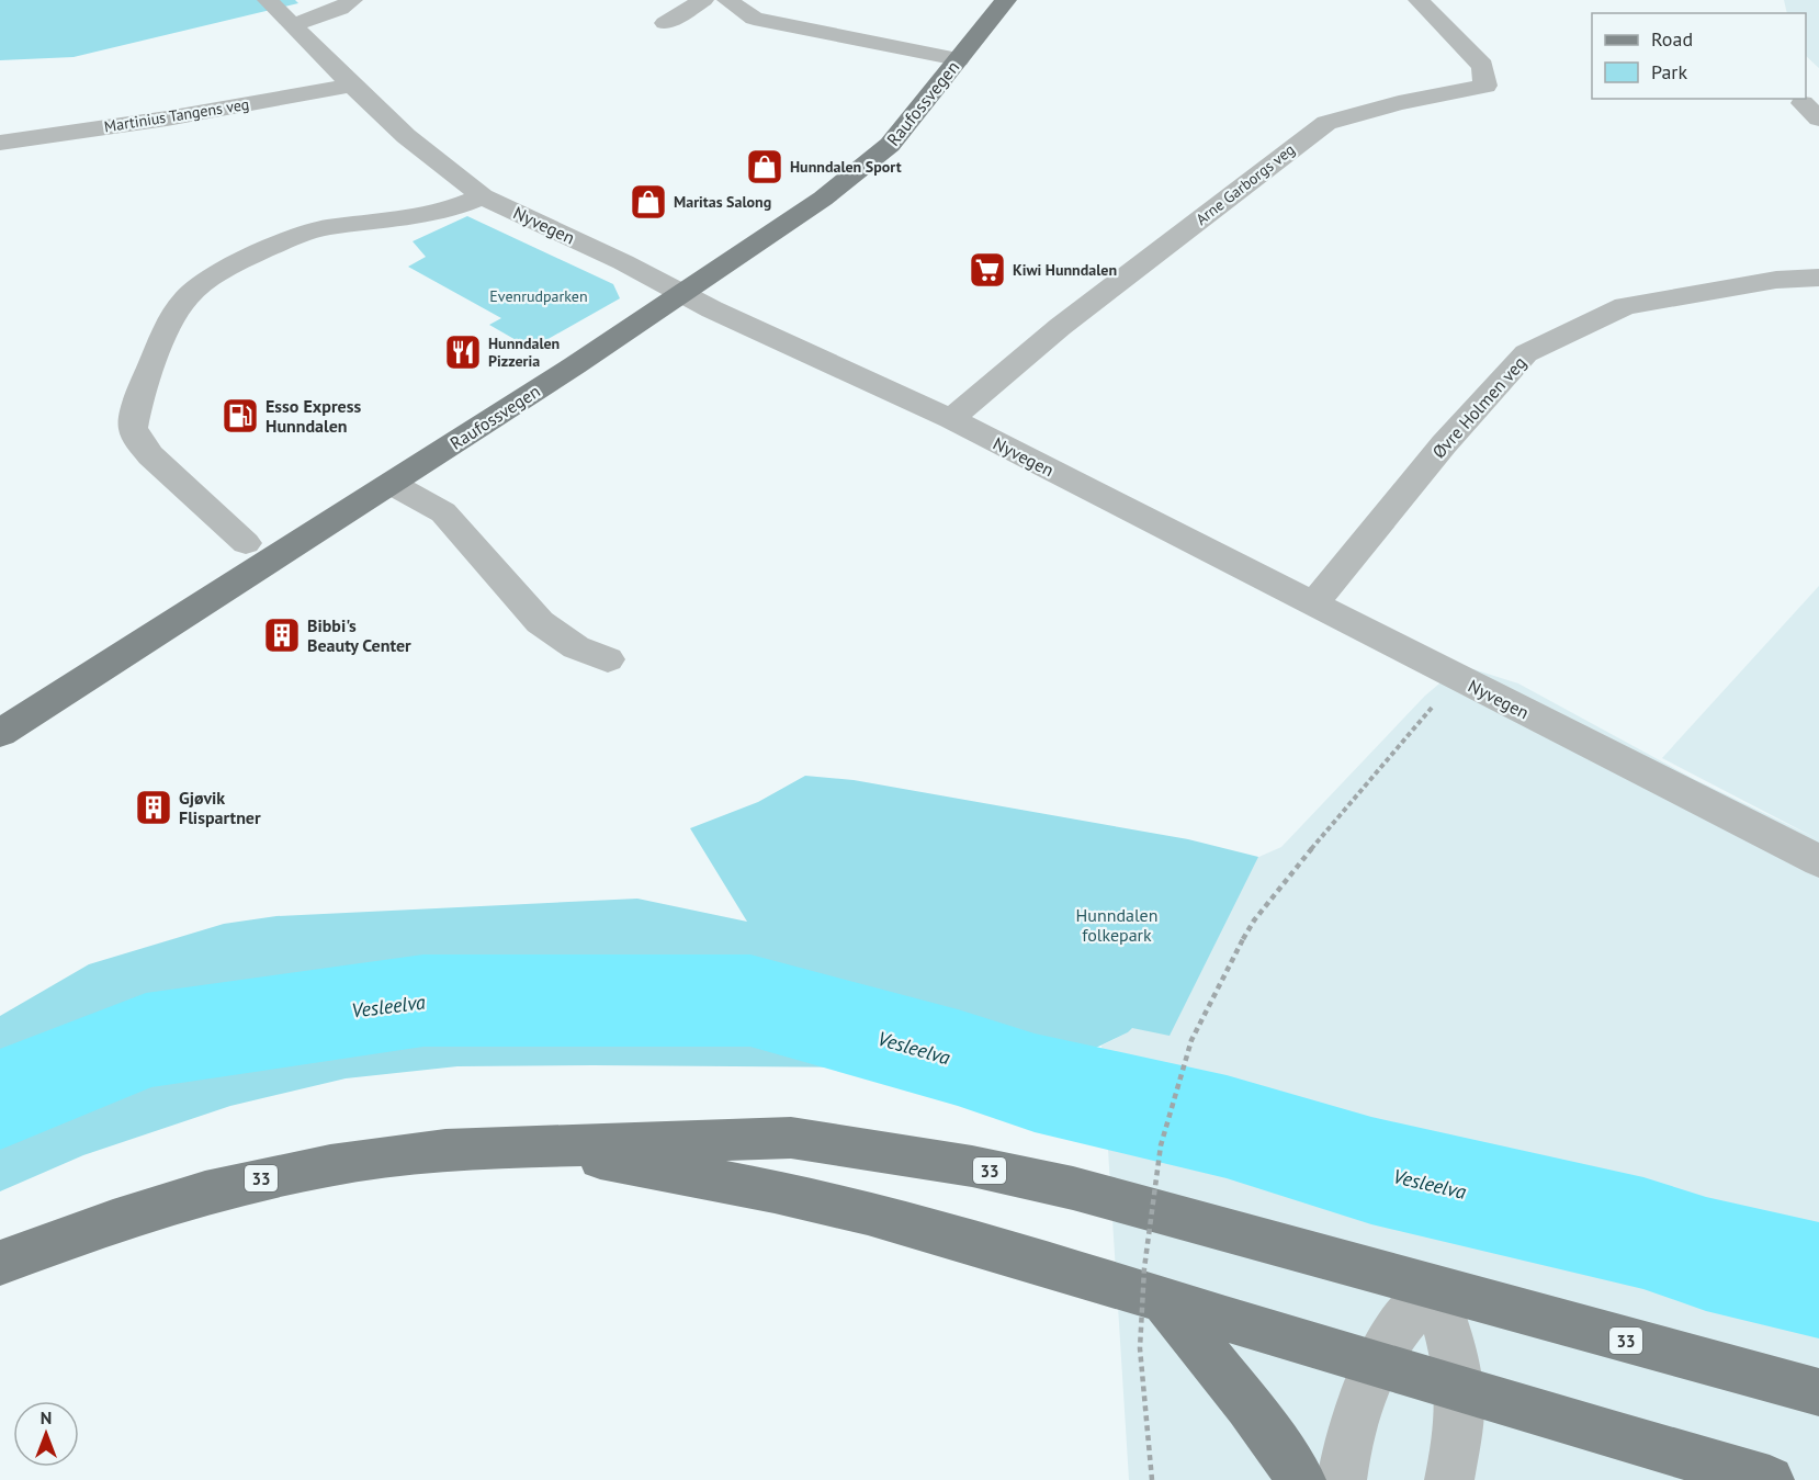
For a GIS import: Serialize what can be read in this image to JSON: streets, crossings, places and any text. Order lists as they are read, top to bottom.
{
  "streets": {
    "main road": ["Raufossvegen", "33"],
    "street": [
      "Martinius Tangens veg",
      "Arne Garborgs veg",
      "Nyvegen",
      "Øvre Holmen veg"
    ]
  },
  "crossings": [
    ["Raufossvegen", "Nyvegen"],
    ["Martinius Tangens veg", "Nyvegen"],
    ["Arne Garborgs veg", "Nyvegen"],
    ["Nyvegen", "Øvre Holmen veg"]
  ],
  "water": ["Vesleelva"],
  "parks": ["Evenrudparken", "Hunndalen folkepark"],
  "places": {
    "shop": ["Hunndalen Sport", "Maritas Salong"],
    "supermarket": ["Kiwi Hunndalen"],
    "restaurant": ["Hunndalen Pizzeria"],
    "fuel station": ["Esso Express Hunndalen"],
    "building": ["Bibbi's Beauty Center", "Gjøvik Flispartner"]
  },
  "legend": ["Road", "Park"],
  "north": "top"
}
